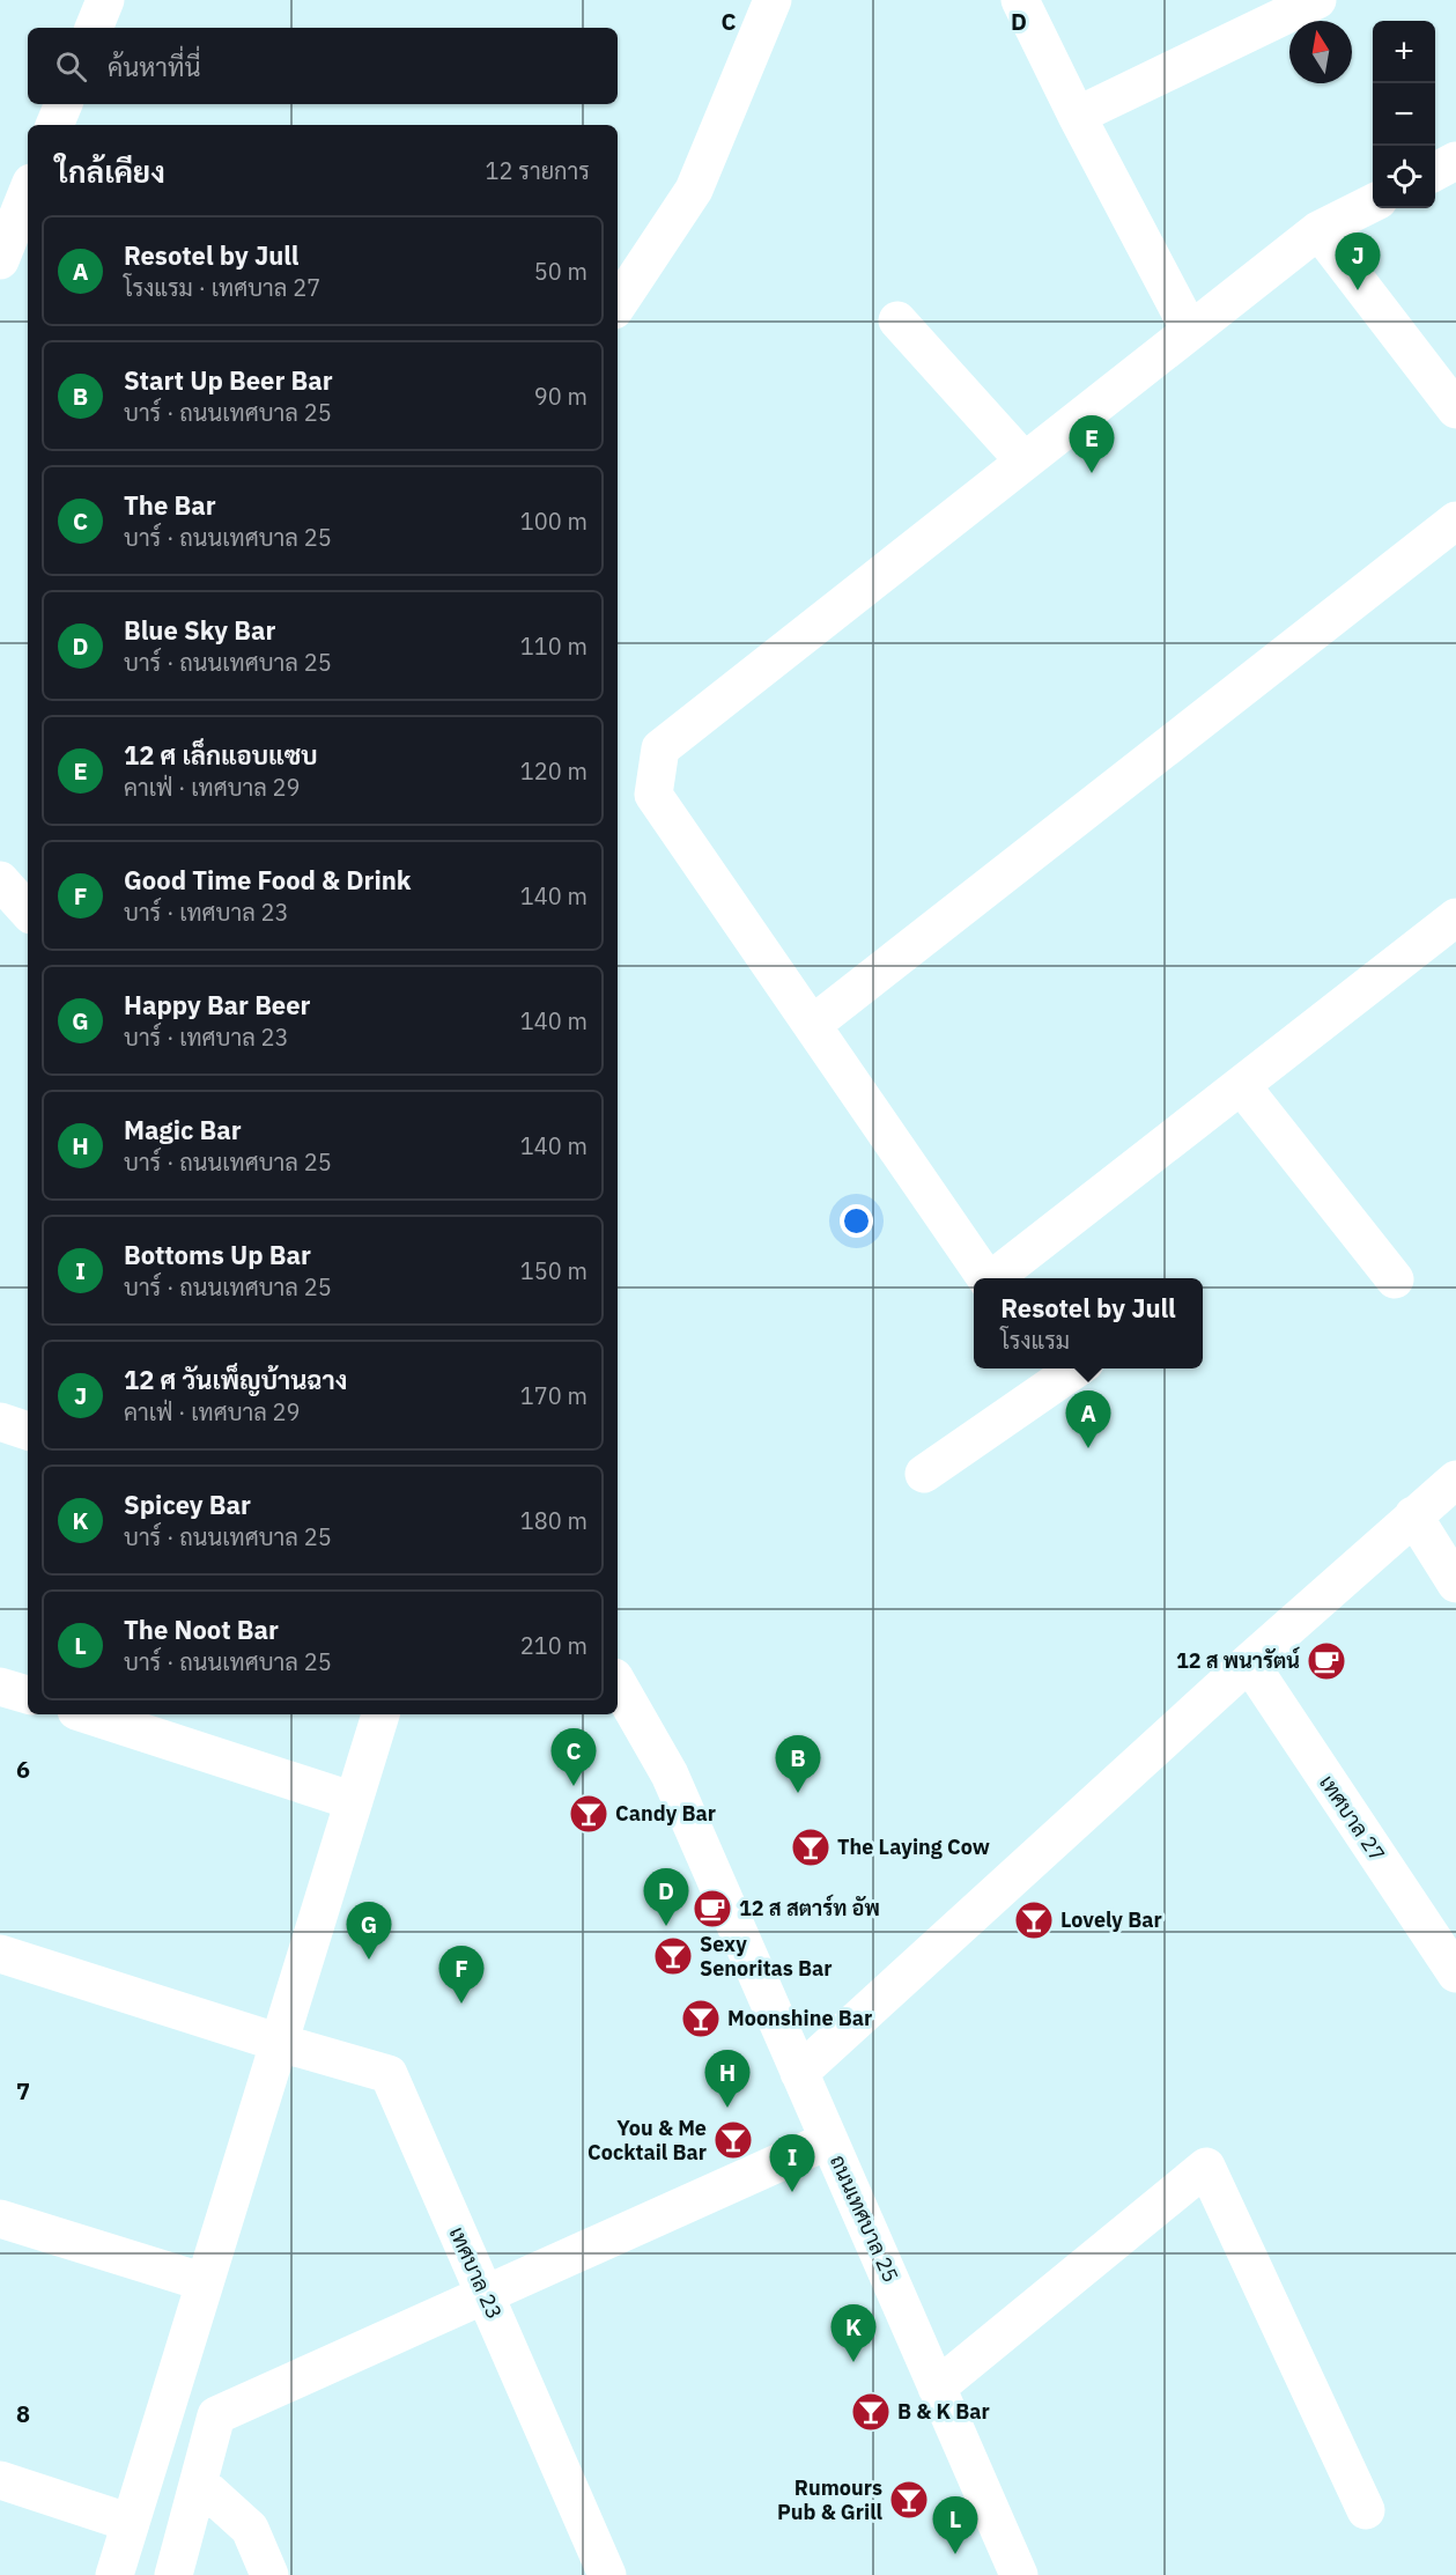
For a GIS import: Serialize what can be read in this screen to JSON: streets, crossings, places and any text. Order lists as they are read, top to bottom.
{
  "streets": {
    "street": ["เทศบาล 27", "ถนนเทศบาล 25", "เทศบาล 23"]
  },
  "places": {
    "cafe": ["12 ส พนารัตน์", "12 ส สตาร์ท อัพ"],
    "bar": [
      "Candy Bar",
      "The Laying Cow",
      "Lovely Bar",
      "Sexy Senoritas Bar",
      "Moonshine Bar",
      "You & Me Cocktail Bar",
      "B & K Bar",
      "Rumours Pub & Grill"
    ]
  },
  "north": "top",
  "page": {
    "map_buttons": ["+", "−"],
    "search": "ค้นหาที่นี่",
    "heading": ["ใกล้เคียง", "12 รายการ"],
    "list": [
      {
        "mark": "A",
        "name": "Resotel by Jull",
        "note": "โรงแรม · เทศบาล 27",
        "value": "50 m"
      },
      {
        "mark": "B",
        "name": "Start Up Beer Bar",
        "note": "บาร์ · ถนนเทศบาล 25",
        "value": "90 m"
      },
      {
        "mark": "C",
        "name": "The Bar",
        "note": "บาร์ · ถนนเทศบาล 25",
        "value": "100 m"
      },
      {
        "mark": "D",
        "name": "Blue Sky Bar",
        "note": "บาร์ · ถนนเทศบาล 25",
        "value": "110 m"
      },
      {
        "mark": "E",
        "name": "12 ศ เล็กแอบแซบ",
        "note": "คาเฟ่ · เทศบาล 29",
        "value": "120 m"
      },
      {
        "mark": "F",
        "name": "Good Time Food & Drink",
        "note": "บาร์ · เทศบาล 23",
        "value": "140 m"
      },
      {
        "mark": "G",
        "name": "Happy Bar Beer",
        "note": "บาร์ · เทศบาล 23",
        "value": "140 m"
      },
      {
        "mark": "H",
        "name": "Magic Bar",
        "note": "บาร์ · ถนนเทศบาล 25",
        "value": "140 m"
      },
      {
        "mark": "I",
        "name": "Bottoms Up Bar",
        "note": "บาร์ · ถนนเทศบาล 25",
        "value": "150 m"
      },
      {
        "mark": "J",
        "name": "12 ศ วันเพ็ญบ้านฉาง",
        "note": "คาเฟ่ · เทศบาล 29",
        "value": "170 m"
      },
      {
        "mark": "K",
        "name": "Spicey Bar",
        "note": "บาร์ · ถนนเทศบาล 25",
        "value": "180 m"
      },
      {
        "mark": "L",
        "name": "The Noot Bar",
        "note": "บาร์ · ถนนเทศบาล 25",
        "value": "210 m"
      }
    ],
    "pins": [
      "J",
      "E",
      "A",
      "C",
      "B",
      "D",
      "G",
      "F",
      "H",
      "I",
      "K",
      "L"
    ],
    "popup": ["Resotel by Jull", "โรงแรม"]
  },
  "grid": {
    "columns": ["C", "D"],
    "rows": ["6", "7", "8"]
  }
}
